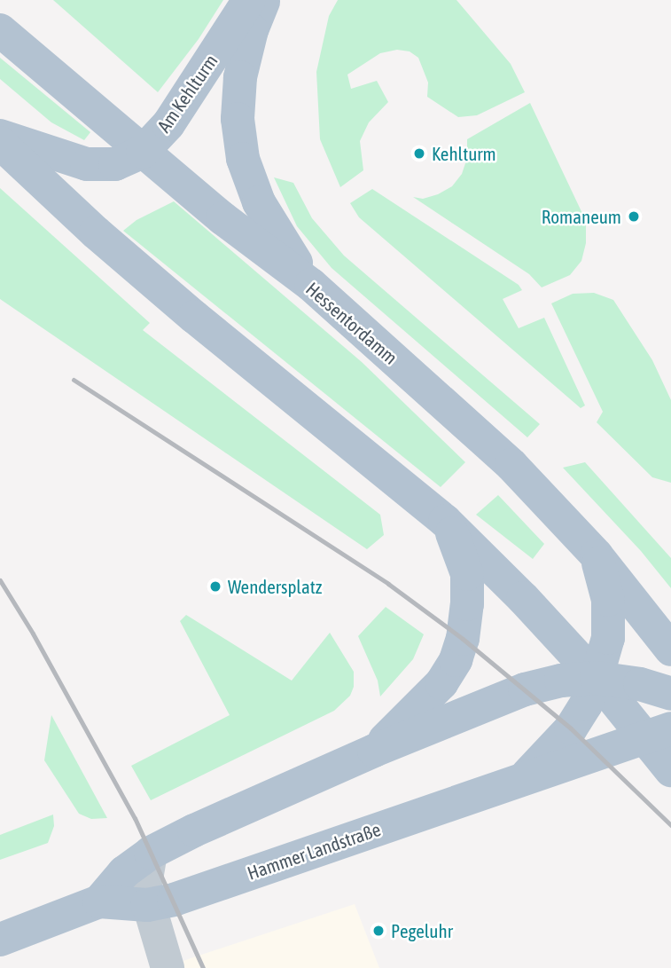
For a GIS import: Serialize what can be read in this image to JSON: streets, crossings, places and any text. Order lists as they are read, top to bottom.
{
  "streets": {
    "main road": ["Am Kehlturm", "Hessentordamm", "Hammer Landstraße"]
  },
  "crossings": [
    ["Am Kehlturm", "Hessentordamm"],
    ["Hessentordamm", "Hammer Landstraße"]
  ],
  "places": [
    "Kehlturm",
    "Romaneum",
    "Wendersplatz",
    "Pegeluhr"
  ]
}
